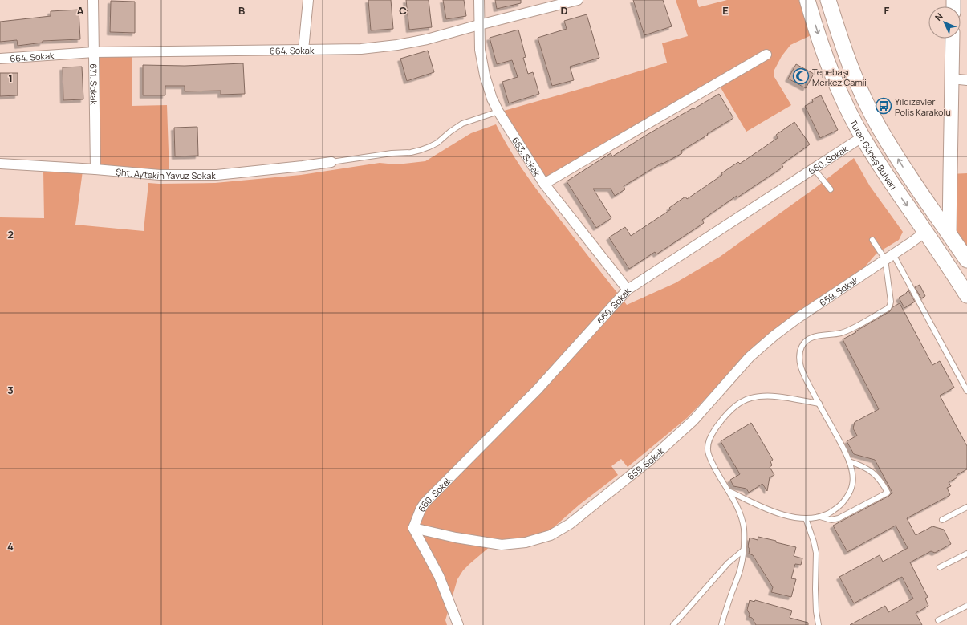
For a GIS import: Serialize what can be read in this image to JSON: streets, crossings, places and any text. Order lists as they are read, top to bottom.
{
  "streets": {
    "main road": ["Turan Güneş Bulvarı"],
    "street": [
      "664. Sokak",
      "671. Sokak",
      "663. Sokak",
      "660. Sokak",
      "Şht. Aytekin Yavuz Sokak",
      "659. Sokak"
    ]
  },
  "crossings": [
    ["664. Sokak", "671. Sokak"],
    ["664. Sokak", "663. Sokak"],
    ["671. Sokak", "Şht. Aytekin Yavuz Sokak"],
    ["Turan Güneş Bulvarı", "660. Sokak"],
    ["Turan Güneş Bulvarı", "659. Sokak"],
    ["663. Sokak", "660. Sokak"],
    ["660. Sokak", "659. Sokak"]
  ],
  "places": {
    "mosque": ["Tepebaşı Merkez Camii"],
    "bus stop": ["Yıldızevler Polis Karakolu"]
  },
  "north": "top left",
  "grid": {
    "columns": [
      "A",
      "B",
      "C",
      "D",
      "E",
      "F"
    ],
    "rows": [
      "1",
      "2",
      "3",
      "4"
    ]
  }
}
